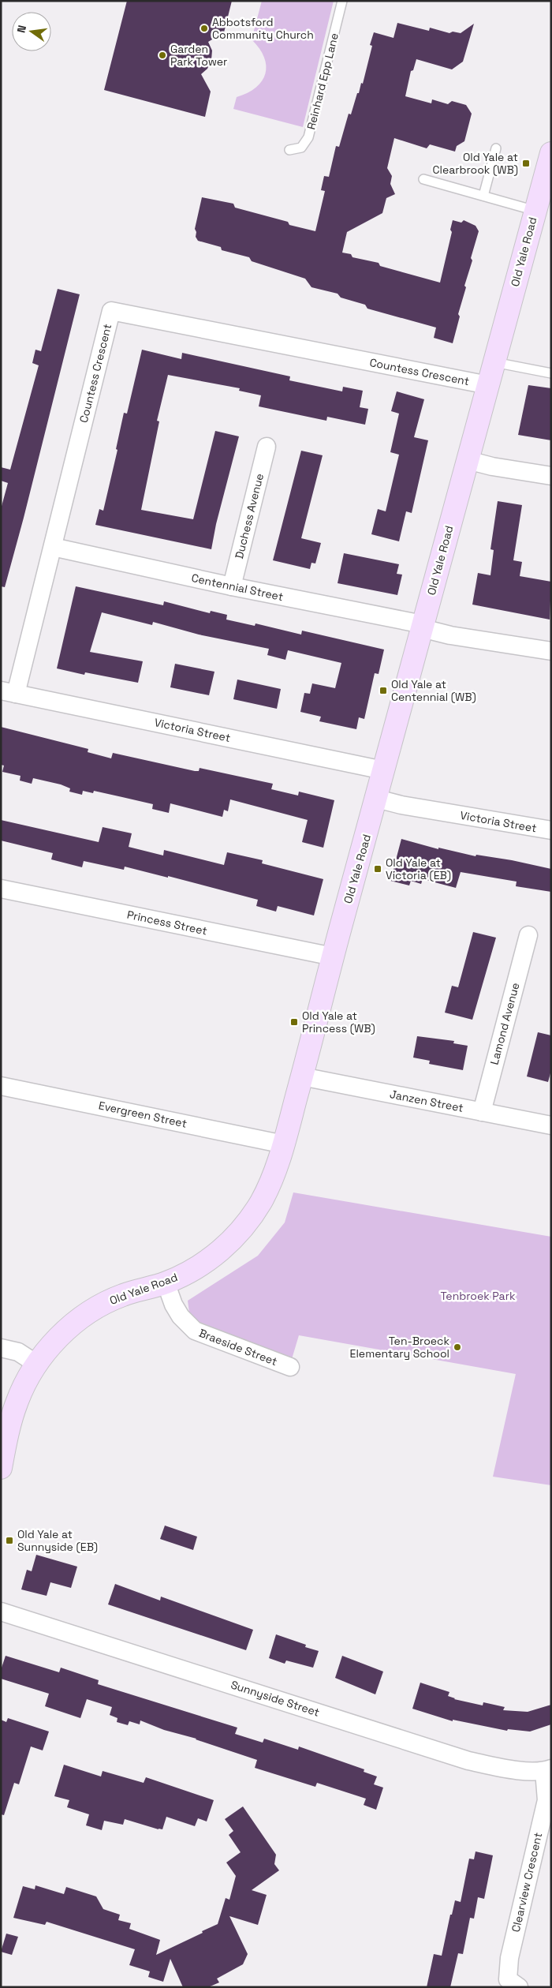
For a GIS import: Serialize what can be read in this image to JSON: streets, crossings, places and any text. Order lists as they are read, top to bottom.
{
  "streets": {
    "street": [
      "Old Yale Road",
      "Countess Crescent",
      "Duchess Avenue",
      "Centennial Street",
      "Victoria Street",
      "Princess Street",
      "Lamond Avenue",
      "Janzen Street",
      "Evergreen Street",
      "Braeside Street",
      "Sunnyside Street",
      "Clearview Crescent"
    ],
    "lane": ["Reinhard Epp Lane"]
  },
  "crossings": [
    ["Old Yale Road", "Countess Crescent"],
    ["Old Yale Road", "Centennial Street"],
    ["Old Yale Road", "Victoria Street"],
    ["Old Yale Road", "Princess Street"],
    ["Old Yale Road", "Janzen Street"],
    ["Old Yale Road", "Evergreen Street"],
    ["Old Yale Road", "Braeside Street"],
    ["Countess Crescent", "Centennial Street"],
    ["Countess Crescent", "Victoria Street"],
    ["Duchess Avenue", "Centennial Street"],
    ["Lamond Avenue", "Janzen Street"],
    ["Sunnyside Street", "Clearview Crescent"]
  ],
  "parks": ["Tenbroek Park"],
  "places": {
    "other": ["Abbotsford Community Church", "Garden Park Tower", "Ten-Broeck Elementary School"],
    "transit": [
      "Old Yale at Clearbrook (WB)",
      "Old Yale at Centennial (WB)",
      "Old Yale at Victoria (EB)",
      "Old Yale at Princess (WB)",
      "Old Yale at Sunnyside (EB)"
    ]
  },
  "north": "left"
}
